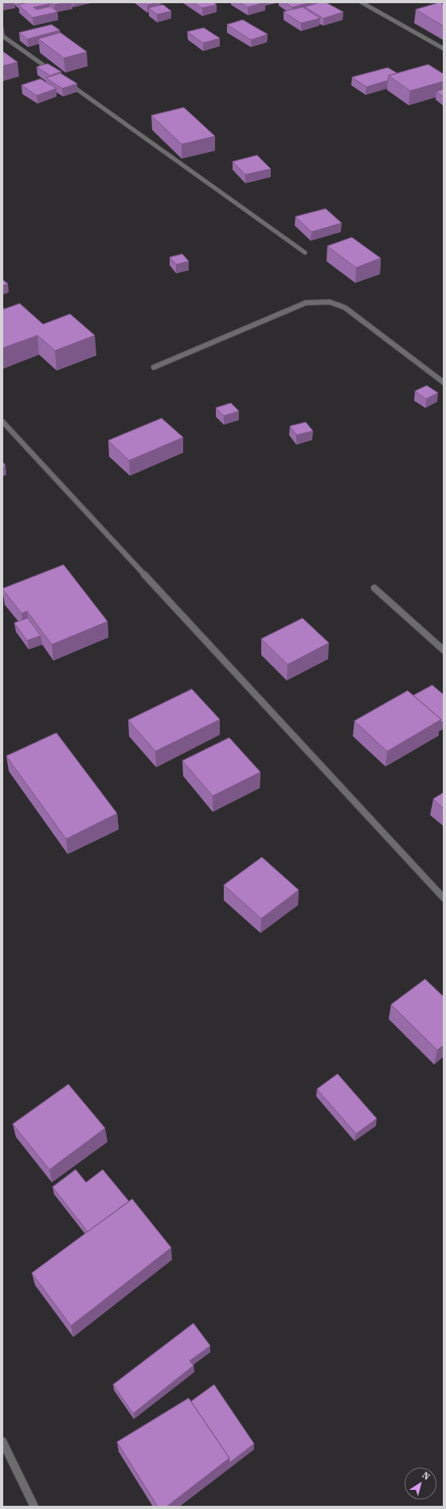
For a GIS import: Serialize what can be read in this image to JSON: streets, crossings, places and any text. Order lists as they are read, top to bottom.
{
  "north": "top right"
}
